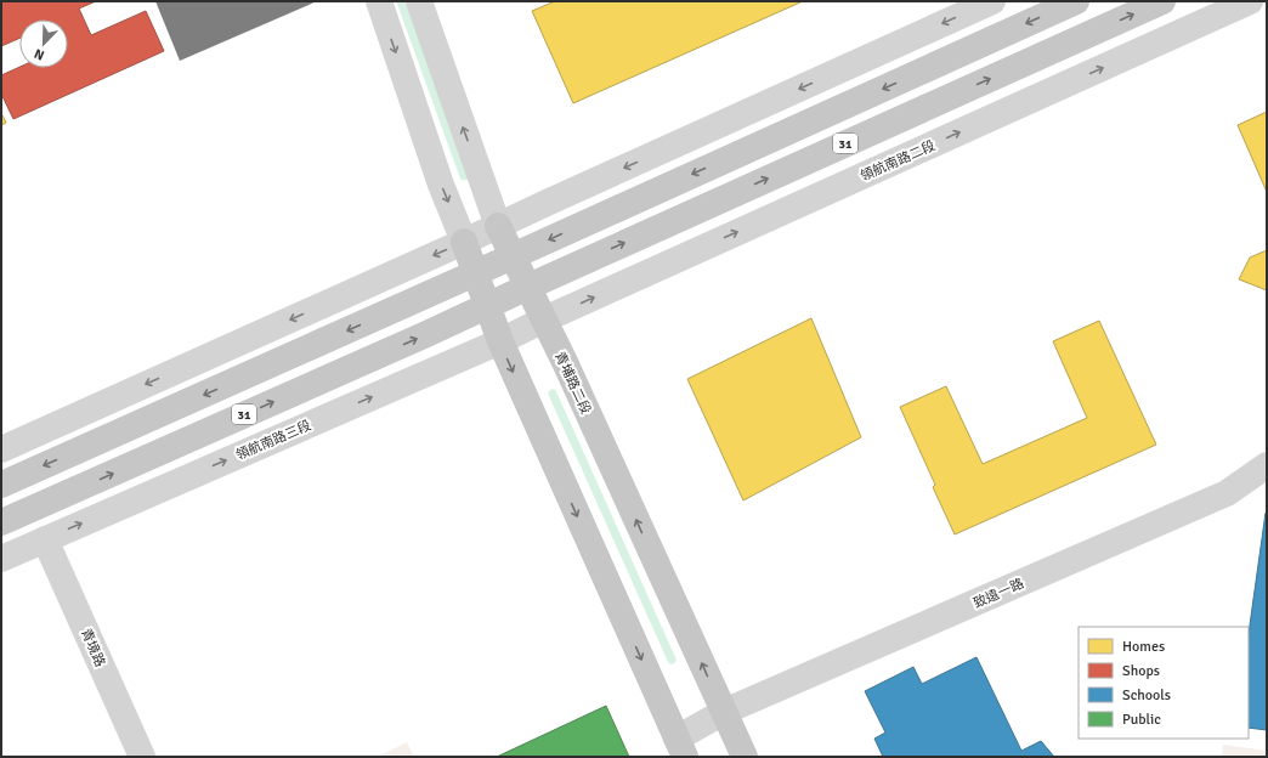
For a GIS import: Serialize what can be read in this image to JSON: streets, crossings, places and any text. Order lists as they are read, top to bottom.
{
  "streets": {
    "main road": ["31", "青埔路二段"],
    "street": [
      "領航南路二段",
      "領航南路三段",
      "致遠一路",
      "青境路"
    ]
  },
  "crossings": [
    ["31", "青埔路二段"],
    ["領航南路二段", "青埔路二段"],
    ["領航南路二段", "領航南路三段"],
    ["青埔路二段", "領航南路三段"],
    ["青埔路二段", "致遠一路"],
    ["領航南路三段", "青境路"]
  ],
  "legend": [
    "Homes",
    "Shops",
    "Schools",
    "Public"
  ],
  "north": "bottom left"
}
